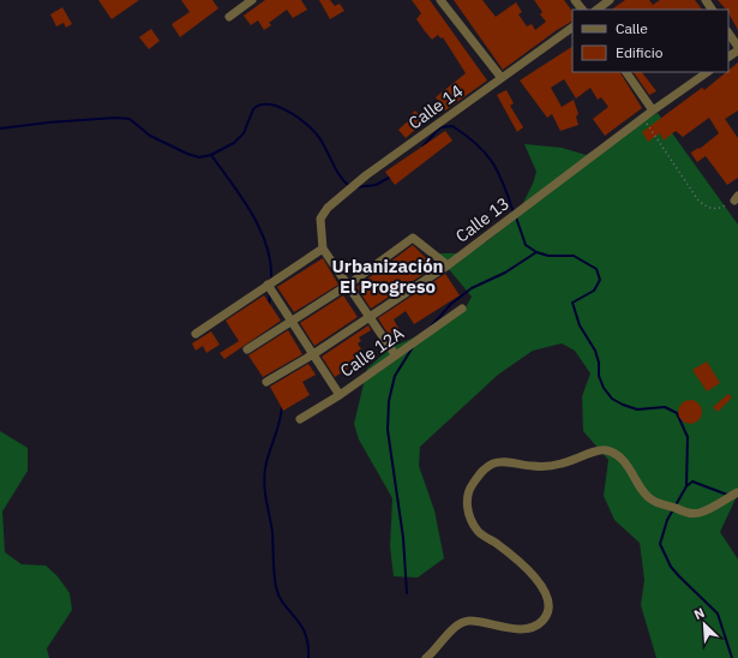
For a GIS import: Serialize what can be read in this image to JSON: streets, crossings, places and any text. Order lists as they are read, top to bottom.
{
  "streets": {
    "street": ["Calle 14", "Calle 13", "Calle 12A"]
  },
  "districts": ["Urbanización El Progreso"],
  "legend": ["Calle", "Edificio"],
  "north": "top left"
}
